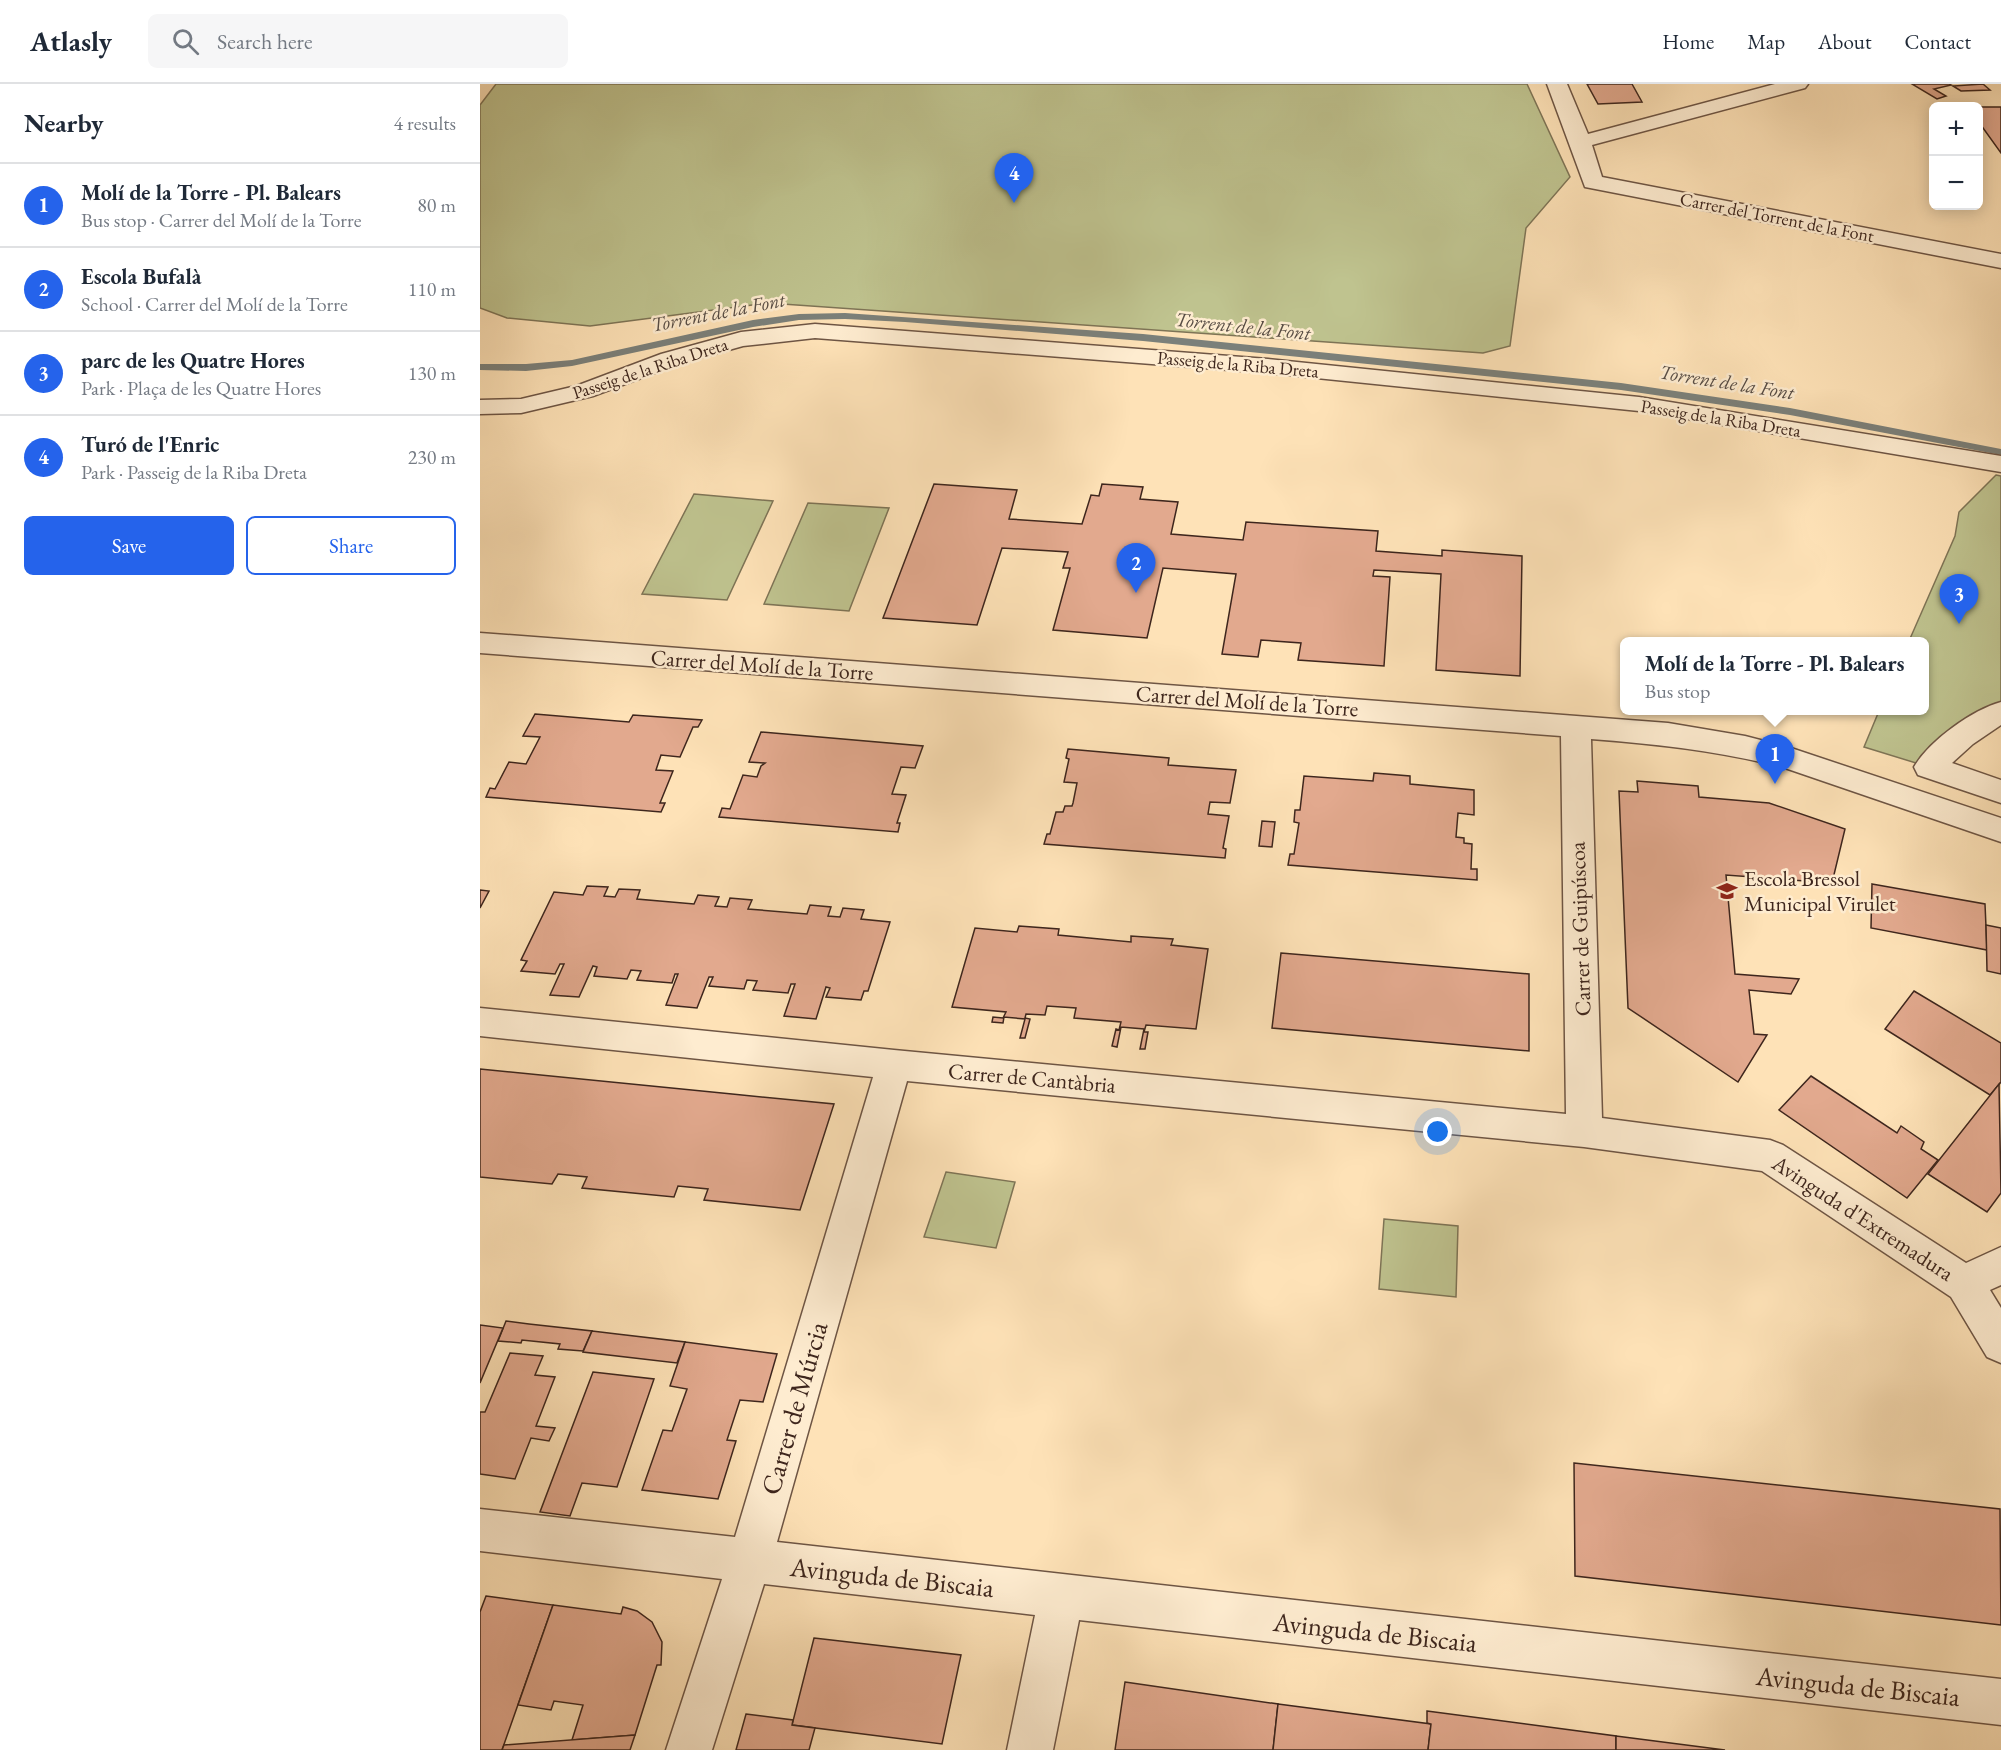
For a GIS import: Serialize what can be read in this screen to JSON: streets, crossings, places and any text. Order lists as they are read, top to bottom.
{
  "streets": {
    "street": [
      "Carrer del Torrent de la Font",
      "Passeig de la Riba Dreta",
      "Carrer del Molí de la Torre",
      "Carrer de Guipúscoa",
      "Carrer de Cantàbria",
      "Avinguda d'Extremadura",
      "Carrer de Múrcia",
      "Avinguda de Biscaia"
    ]
  },
  "crossings": [
    ["Carrer del Molí de la Torre", "Carrer de Guipúscoa"],
    ["Carrer de Guipúscoa", "Carrer de Cantàbria"],
    ["Carrer de Guipúscoa", "Avinguda d'Extremadura"],
    ["Carrer de Cantàbria", "Avinguda d'Extremadura"],
    ["Carrer de Cantàbria", "Carrer de Múrcia"],
    ["Carrer de Múrcia", "Avinguda de Biscaia"]
  ],
  "water": ["Torrent de la Font"],
  "places": {
    "school or university": ["Escola Bressol Municipal Virulet"]
  },
  "page": {
    "header": "Atlasly",
    "search": "Search here",
    "nav": [
      "Home",
      "Map",
      "About",
      "Contact"
    ],
    "heading": ["Nearby", "4 results"],
    "map_buttons": ["+", "−"],
    "pins": [
      "4",
      "2",
      "3",
      "1"
    ],
    "list": [
      {
        "mark": "1",
        "name": "Molí de la Torre - Pl. Balears",
        "note": "Bus stop · Carrer del Molí de la Torre",
        "value": "80 m"
      },
      {
        "mark": "2",
        "name": "Escola Bufalà",
        "note": "School · Carrer del Molí de la Torre",
        "value": "110 m"
      },
      {
        "mark": "3",
        "name": "parc de les Quatre Hores",
        "note": "Park · Plaça de les Quatre Hores",
        "value": "130 m"
      },
      {
        "mark": "4",
        "name": "Turó de l'Enric",
        "note": "Park · Passeig de la Riba Dreta",
        "value": "230 m"
      }
    ],
    "buttons": ["Save", "Share"],
    "popup": ["Molí de la Torre - Pl. Balears", "Bus stop"]
  }
}
